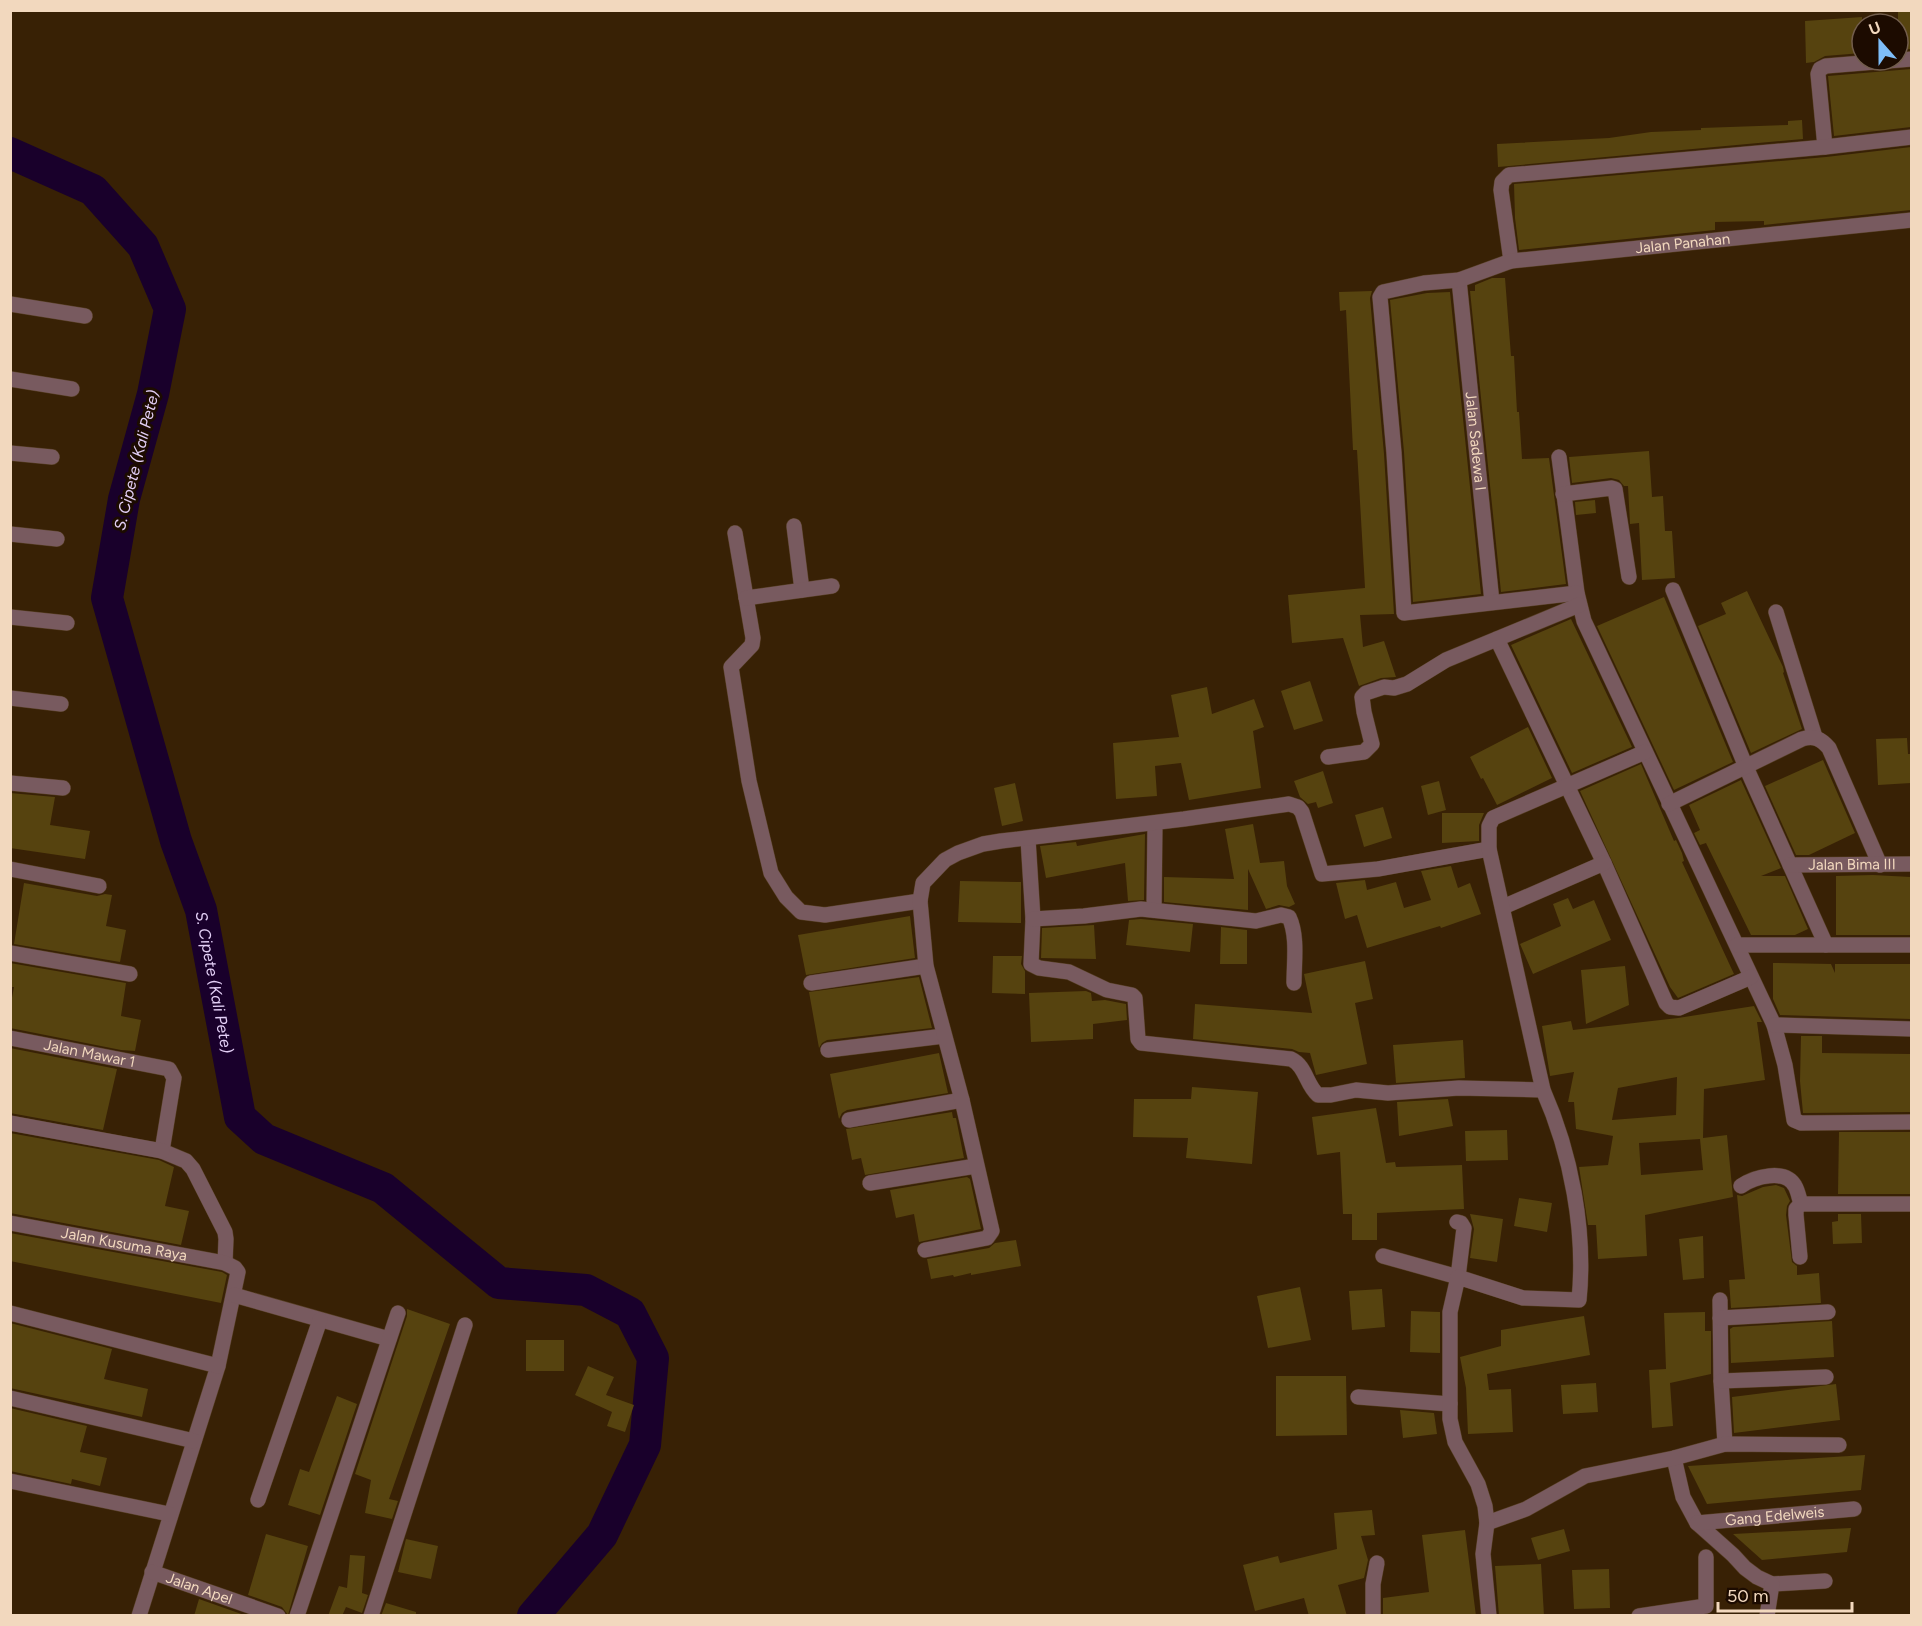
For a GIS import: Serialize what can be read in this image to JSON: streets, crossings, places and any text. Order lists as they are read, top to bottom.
{
  "streets": {
    "street": [
      "Jalan Panahan",
      "Jalan Sadewa I",
      "Jalan Bima III",
      "Jalan Mawar 1",
      "Jalan Kusuma Raya",
      "Gang Edelweis",
      "Jalan Apel"
    ]
  },
  "crossings": [
    ["Jalan Panahan", "Jalan Sadewa I"]
  ],
  "water": ["S. Cipete (Kali Pete)"],
  "scale_bar": "50 m",
  "north": "top"
}
